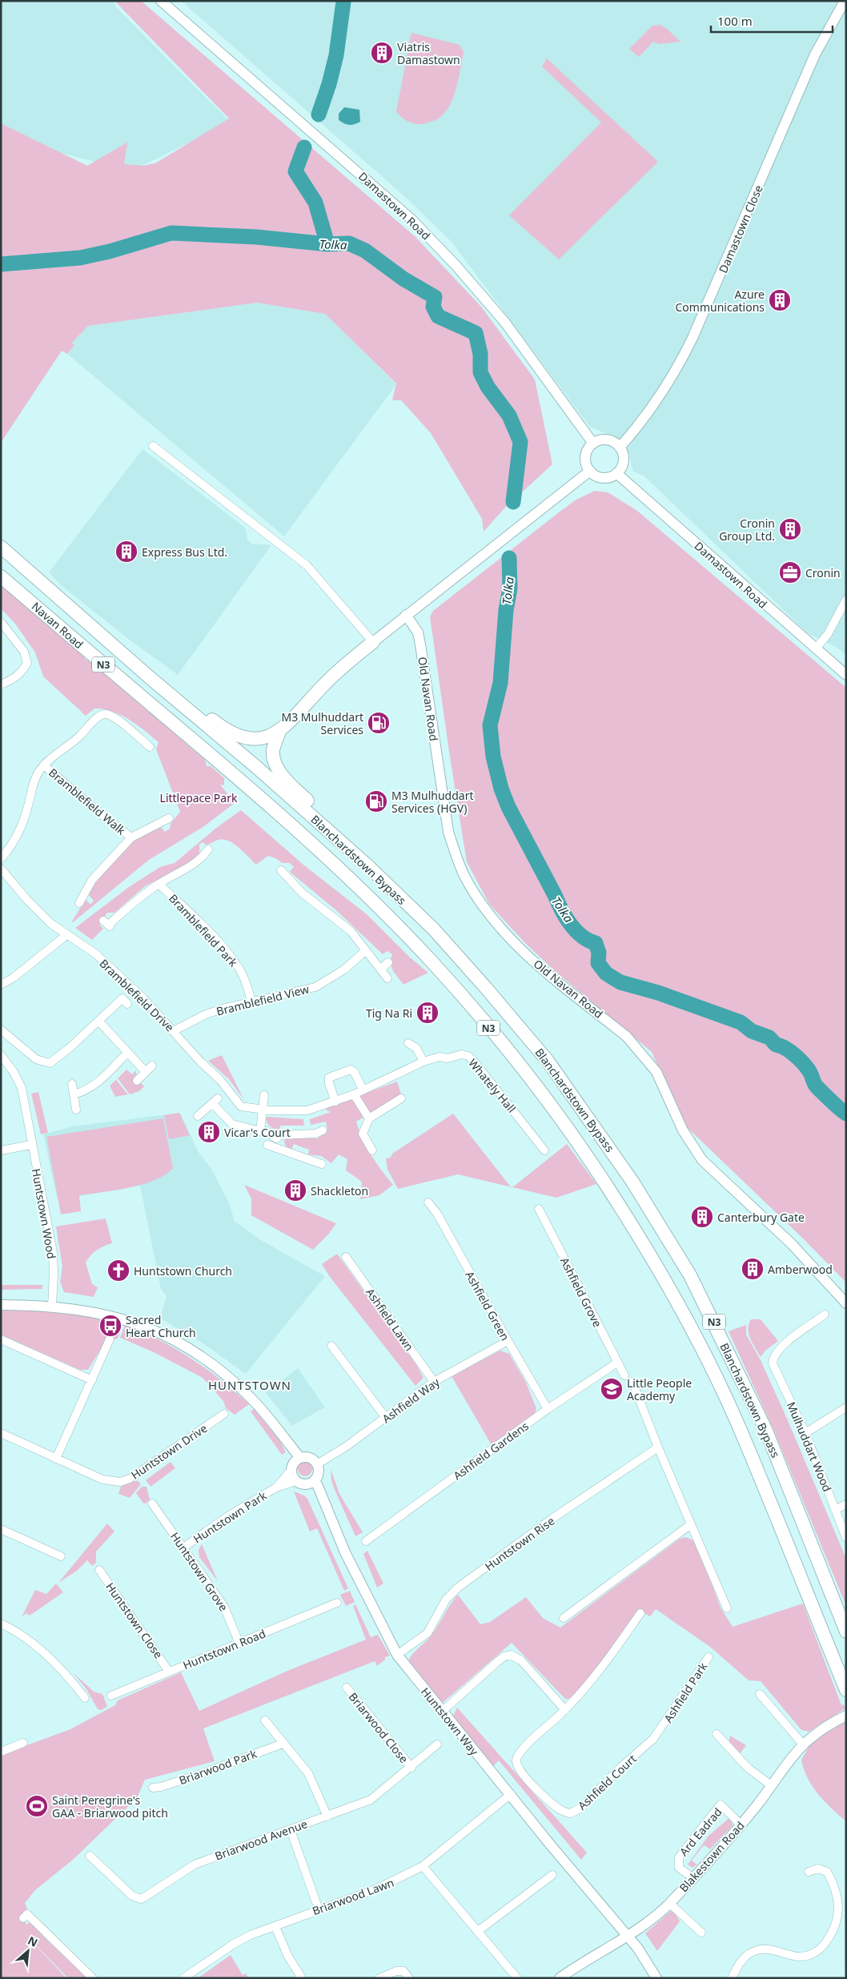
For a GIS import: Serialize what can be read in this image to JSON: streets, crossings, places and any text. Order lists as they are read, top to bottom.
{
  "streets": {
    "highway": ["Navan Road", "N3", "Blanchardstown Bypass"],
    "street": [
      "Damastown Road",
      "Damastown Close",
      "Old Navan Road",
      "Bramblefield Walk",
      "Bramblefield Park",
      "Bramblefield Drive",
      "Bramblefield View",
      "Whately Hall",
      "Huntstown Wood",
      "Ashfield Grove",
      "Ashfield Green",
      "Ashfield Lawn",
      "Ashfield Way",
      "Mulhuddart Wood",
      "Ashfield Gardens",
      "Huntstown Drive",
      "Huntstown Park",
      "Huntstown Rise",
      "Huntstown Grove",
      "Huntstown Close",
      "Huntstown Road",
      "Ashfield Park",
      "Huntstown Way",
      "Briarwood Close",
      "Briarwood Park",
      "Ashfield Court",
      "Ard Eadrad",
      "Briarwood Avenue",
      "Blakestown Road",
      "Briarwood Lawn"
    ]
  },
  "crossings": [
    ["Damastown Road", "Damastown Close"],
    ["Navan Road", "Blanchardstown Bypass"],
    ["Bramblefield Park", "Bramblefield View"],
    ["Bramblefield Drive", "Bramblefield View"],
    ["Bramblefield Drive", "Whately Hall"],
    ["Ashfield Grove", "Ashfield Gardens"],
    ["Ashfield Green", "Ashfield Way"],
    ["Ashfield Green", "Ashfield Gardens"],
    ["Ashfield Lawn", "Ashfield Way"],
    ["Ashfield Way", "Huntstown Park"],
    ["Ashfield Way", "Huntstown Way"],
    ["Huntstown Park", "Huntstown Grove"],
    ["Huntstown Park", "Huntstown Way"],
    ["Huntstown Rise", "Huntstown Way"],
    ["Huntstown Grove", "Huntstown Road"],
    ["Huntstown Close", "Huntstown Road"],
    ["Ashfield Park", "Ashfield Court"],
    ["Huntstown Way", "Blakestown Road"],
    ["Huntstown Way", "Briarwood Lawn"],
    ["Briarwood Close", "Briarwood Avenue"],
    ["Ard Eadrad", "Blakestown Road"]
  ],
  "districts": ["HUNTSTOWN"],
  "water": ["Tolka"],
  "parks": ["Littlepace Park"],
  "places": {
    "building": [
      "Viatris Damastown",
      "Azure Communications",
      "Cronin Group Ltd.",
      "Express Bus Ltd.",
      "Tig Na Ri",
      "Vicar's Court",
      "Shackleton",
      "Canterbury Gate",
      "Amberwood"
    ],
    "office": ["Cronin"],
    "fuel station": ["M3 Mulhuddart Services", "M3 Mulhuddart Services (HGV)"],
    "church": ["Huntstown Church"],
    "bus stop": ["Sacred Heart Church"],
    "school or university": ["Little People Academy"],
    "sports": ["Saint Peregrine's GAA - Briarwood pitch"]
  },
  "scale_bar": "100 m",
  "north": "top right"
}
